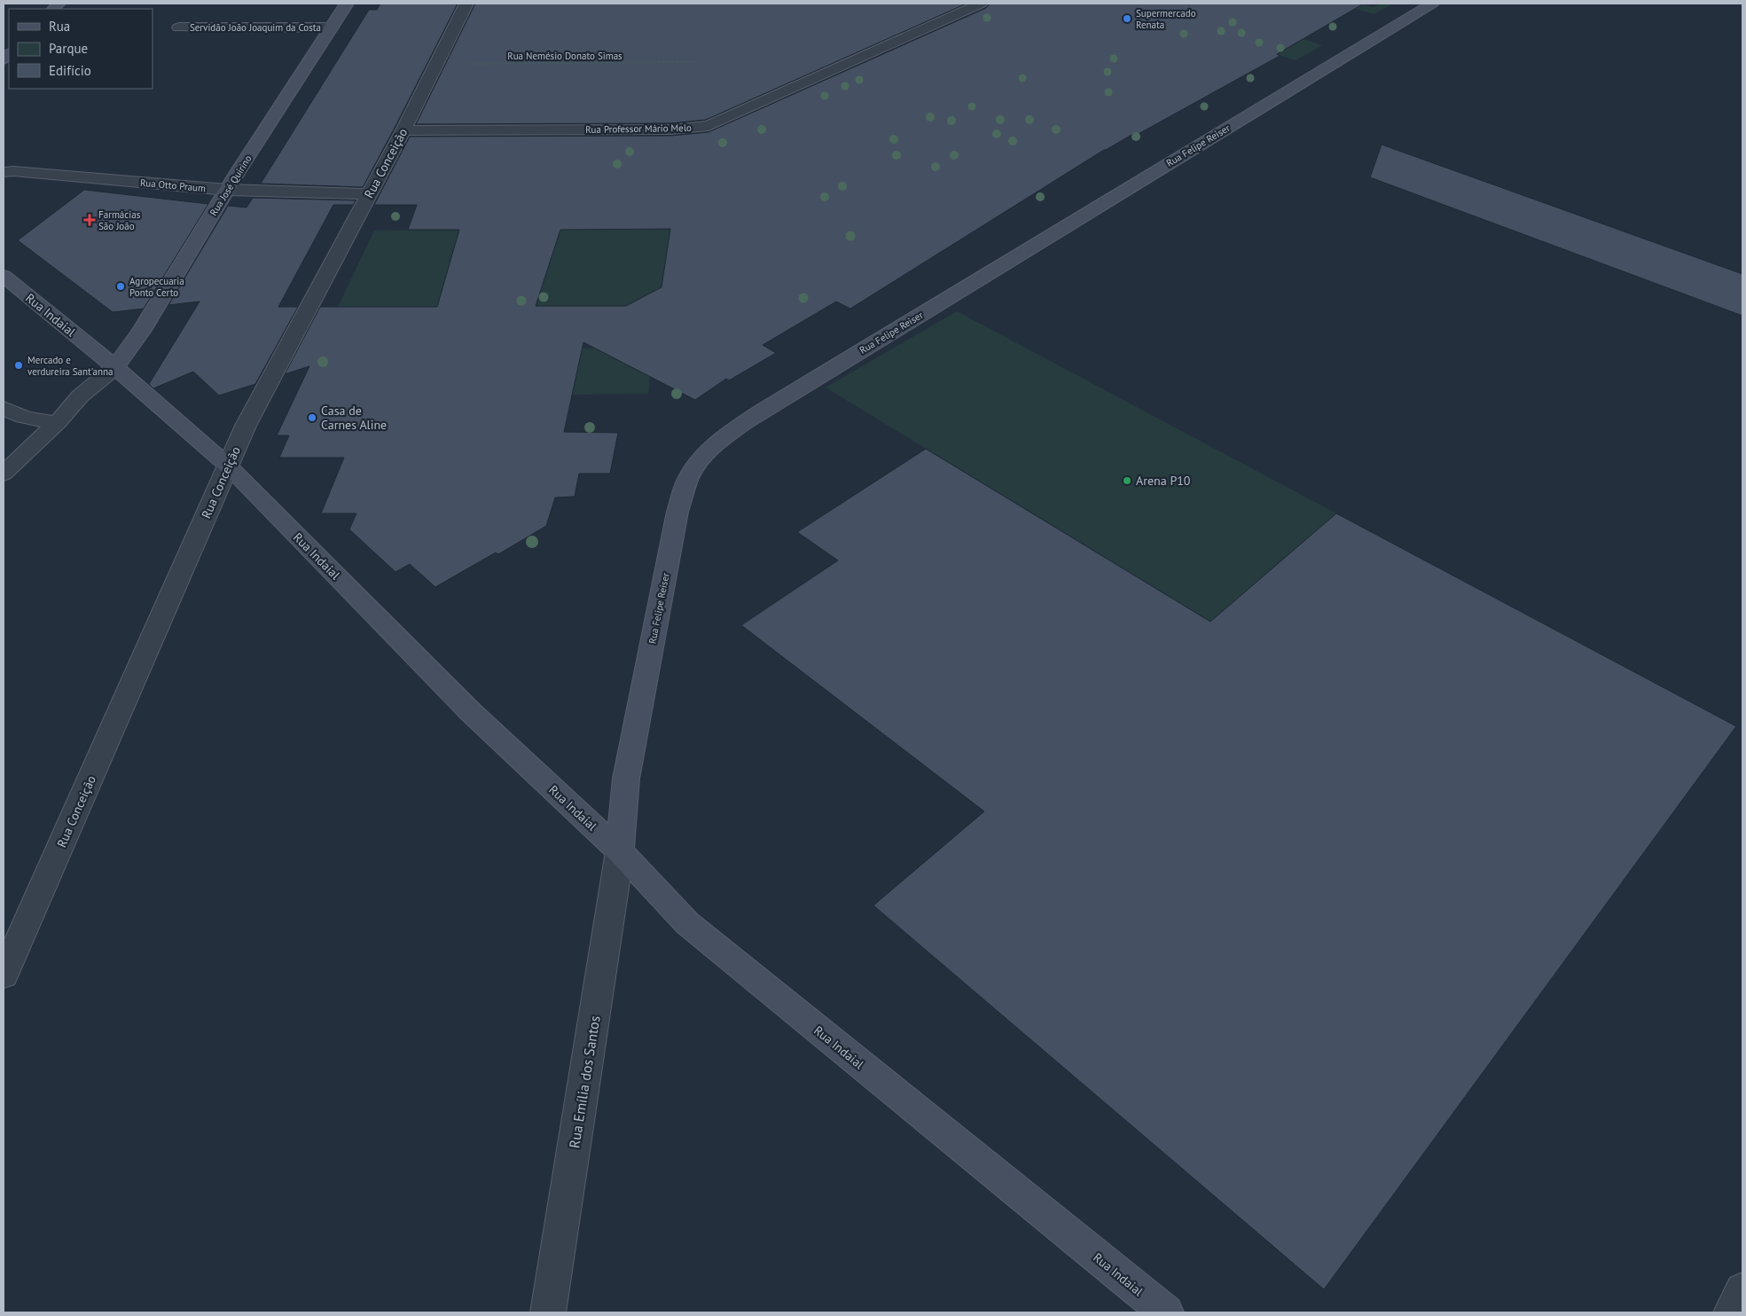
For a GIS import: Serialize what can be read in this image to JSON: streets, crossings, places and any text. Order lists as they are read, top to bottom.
{
  "streets": {
    "main road": ["Rua Felipe Reiser", "Rua José Quirino", "Rua Indaial"],
    "street": [
      "Servidão João Joaquim da Costa",
      "Rua Professor Mário Melo",
      "Rua Conceição",
      "Rua Otto Praum",
      "Rua Emília dos Santos"
    ],
    "path": ["Rua Nemésio Donato Simas"]
  },
  "crossings": [
    ["Servidão João Joaquim da Costa", "Rua José Quirino"],
    ["Rua Nemésio Donato Simas", "Rua Conceição"],
    ["Rua Professor Mário Melo", "Rua Conceição"],
    ["Rua Felipe Reiser", "Rua Indaial"],
    ["Rua Felipe Reiser", "Rua Emília dos Santos"],
    ["Rua Conceição", "Rua Otto Praum"],
    ["Rua Conceição", "Rua Indaial"],
    ["Rua Otto Praum", "Rua José Quirino"],
    ["Rua José Quirino", "Rua Indaial"],
    ["Rua Indaial", "Rua Emília dos Santos"]
  ],
  "places": {
    "other": [
      "Supermercado Renata",
      "Agropecuaria Ponto Certo",
      "Mercado e verdureira Sant'anna",
      "Casa de Carnes Aline",
      "Arena P10"
    ],
    "health": ["Farmácias São João"]
  },
  "legend": ["Rua", "Parque", "Edifício"]
}
